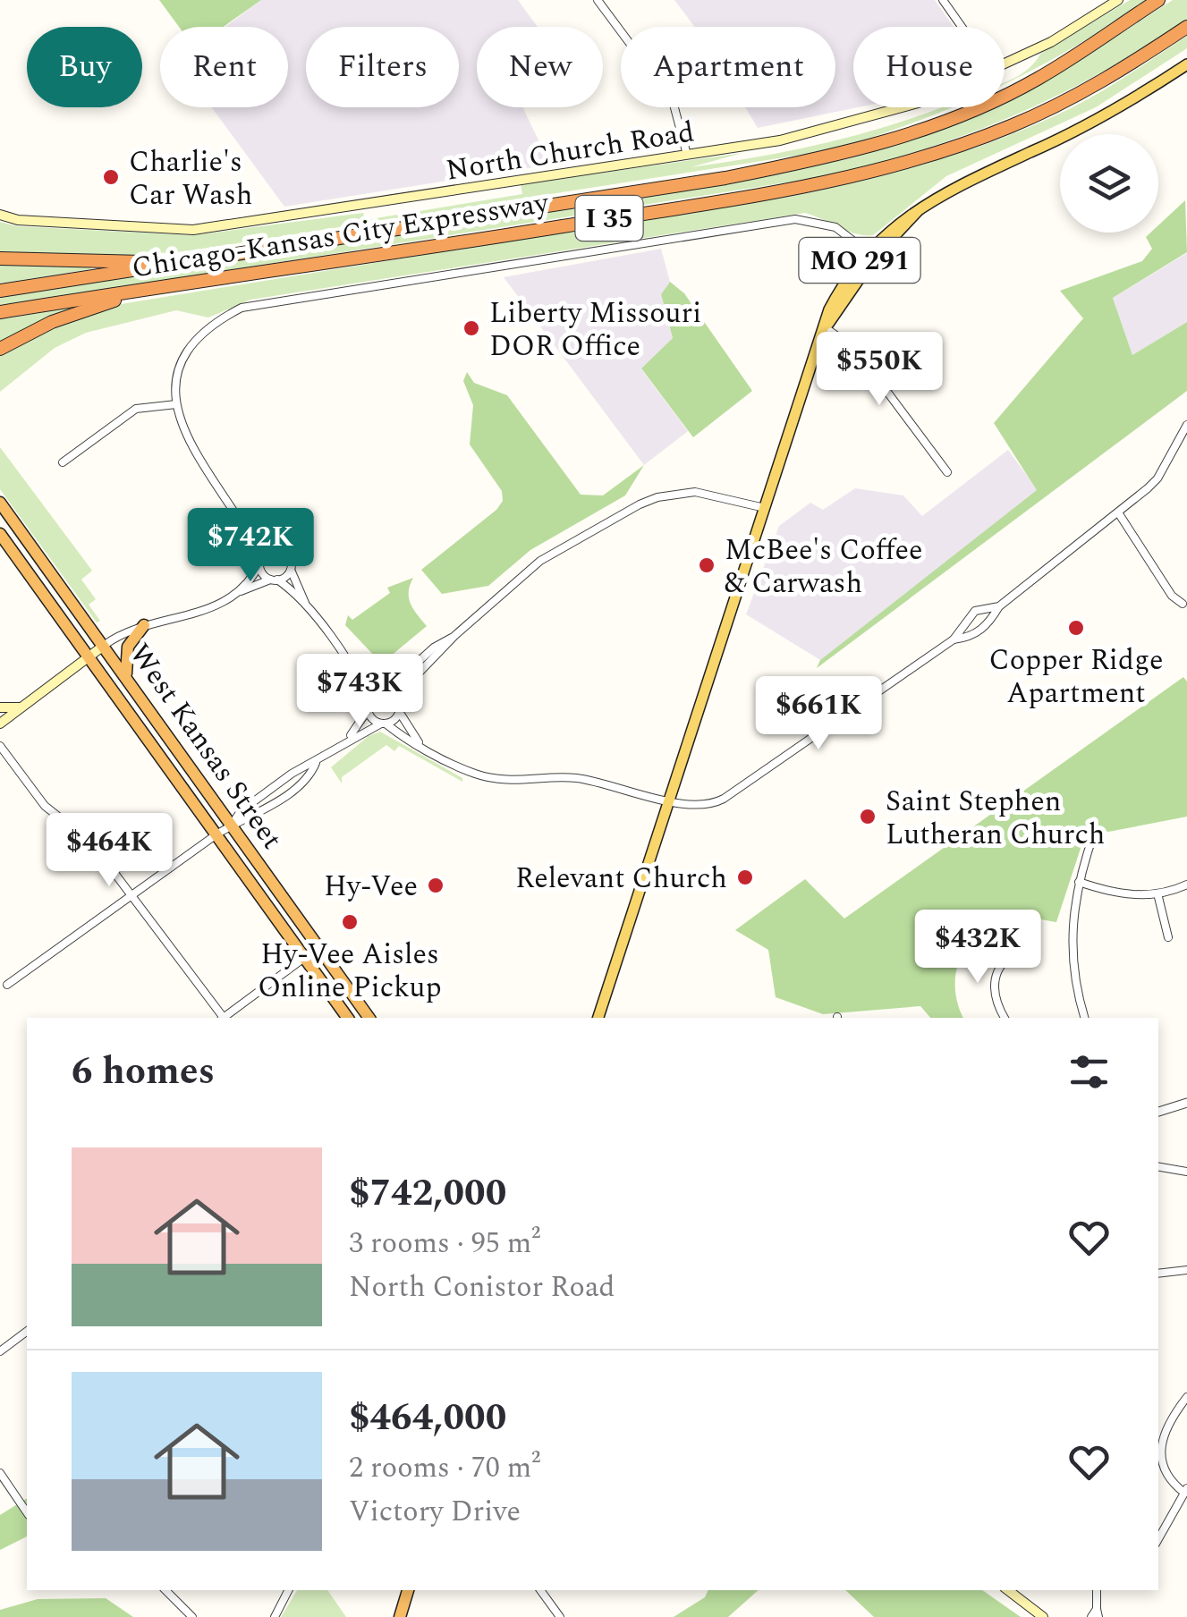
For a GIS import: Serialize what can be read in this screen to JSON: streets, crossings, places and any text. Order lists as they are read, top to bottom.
{
  "streets": {
    "highway": ["I 35", "Chicago-Kansas City Expressway", "West Kansas Street"],
    "main road": ["North Church Road", "MO 291"]
  },
  "places": [
    "Charlie's Car Wash",
    "Liberty Missouri DOR Office",
    "McBee's Coffee & Carwash",
    "Copper Ridge Apartment",
    "Saint Stephen Lutheran Church",
    "Relevant Church",
    "Hy-Vee",
    "Hy-Vee Aisles Online Pickup"
  ],
  "page": {
    "chip": [
      "Buy",
      "Rent",
      "Filters",
      "New",
      "Apartment",
      "House"
    ],
    "price": [
      "$550K",
      "$742K",
      "$743K",
      "$661K",
      "$464K",
      "$432K"
    ],
    "heading": "6 homes",
    "list": [
      {
        "name": "$742,000",
        "note": "3 rooms · 95 m² · North Conistor Road"
      },
      {
        "name": "$464,000",
        "note": "2 rooms · 70 m² · Victory Drive"
      }
    ]
  }
}
